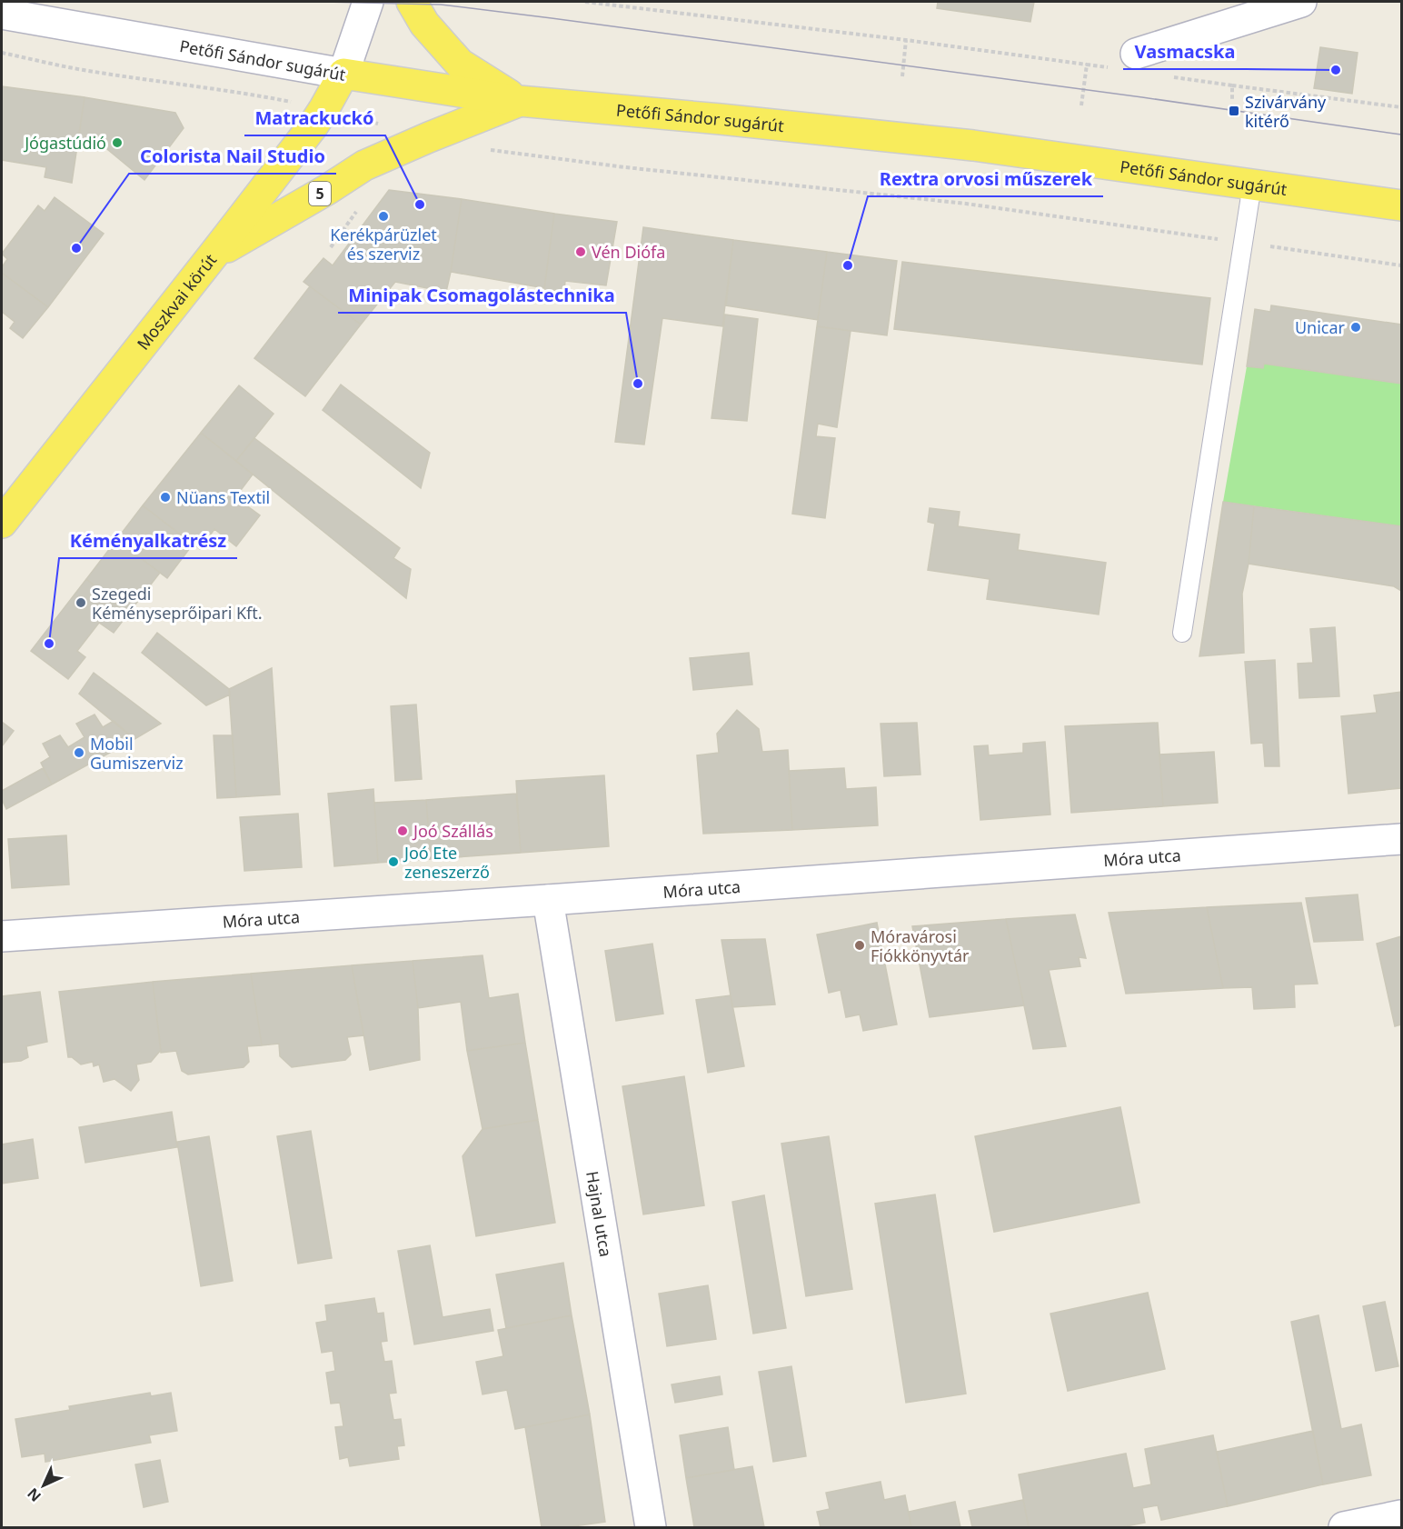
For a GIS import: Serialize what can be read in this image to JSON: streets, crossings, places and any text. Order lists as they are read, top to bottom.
{
  "streets": {
    "main road": ["Petőfi Sándor sugárút", "5", "Moszkvai körút"],
    "street": ["Móra utca", "Hajnal utca"]
  },
  "crossings": [
    ["Petőfi Sándor sugárút", "5"],
    ["Petőfi Sándor sugárút", "Moszkvai körút"],
    ["5", "Moszkvai körút"],
    ["Móra utca", "Hajnal utca"]
  ],
  "places": {
    "other": [
      "Vasmacska",
      "Jógastúdió",
      "Matrackuckó",
      "Kerékpárüzlet és szerviz",
      "Colorista Nail Studio",
      "Vén Diófa",
      "Rextra orvosi műszerek",
      "Unicar",
      "Minipak Csomagolástechnika",
      "Nüans Textil",
      "Szegedi Kéményseprőipari Kft.",
      "Kéményalkatrész",
      "Mobil Gumiszerviz",
      "Joó Szállás",
      "Joó Ete zeneszerző",
      "Móravárosi Fiókkönyvtár"
    ],
    "transit": ["Szivárvány kitérő"]
  },
  "north": "bottom left"
}
